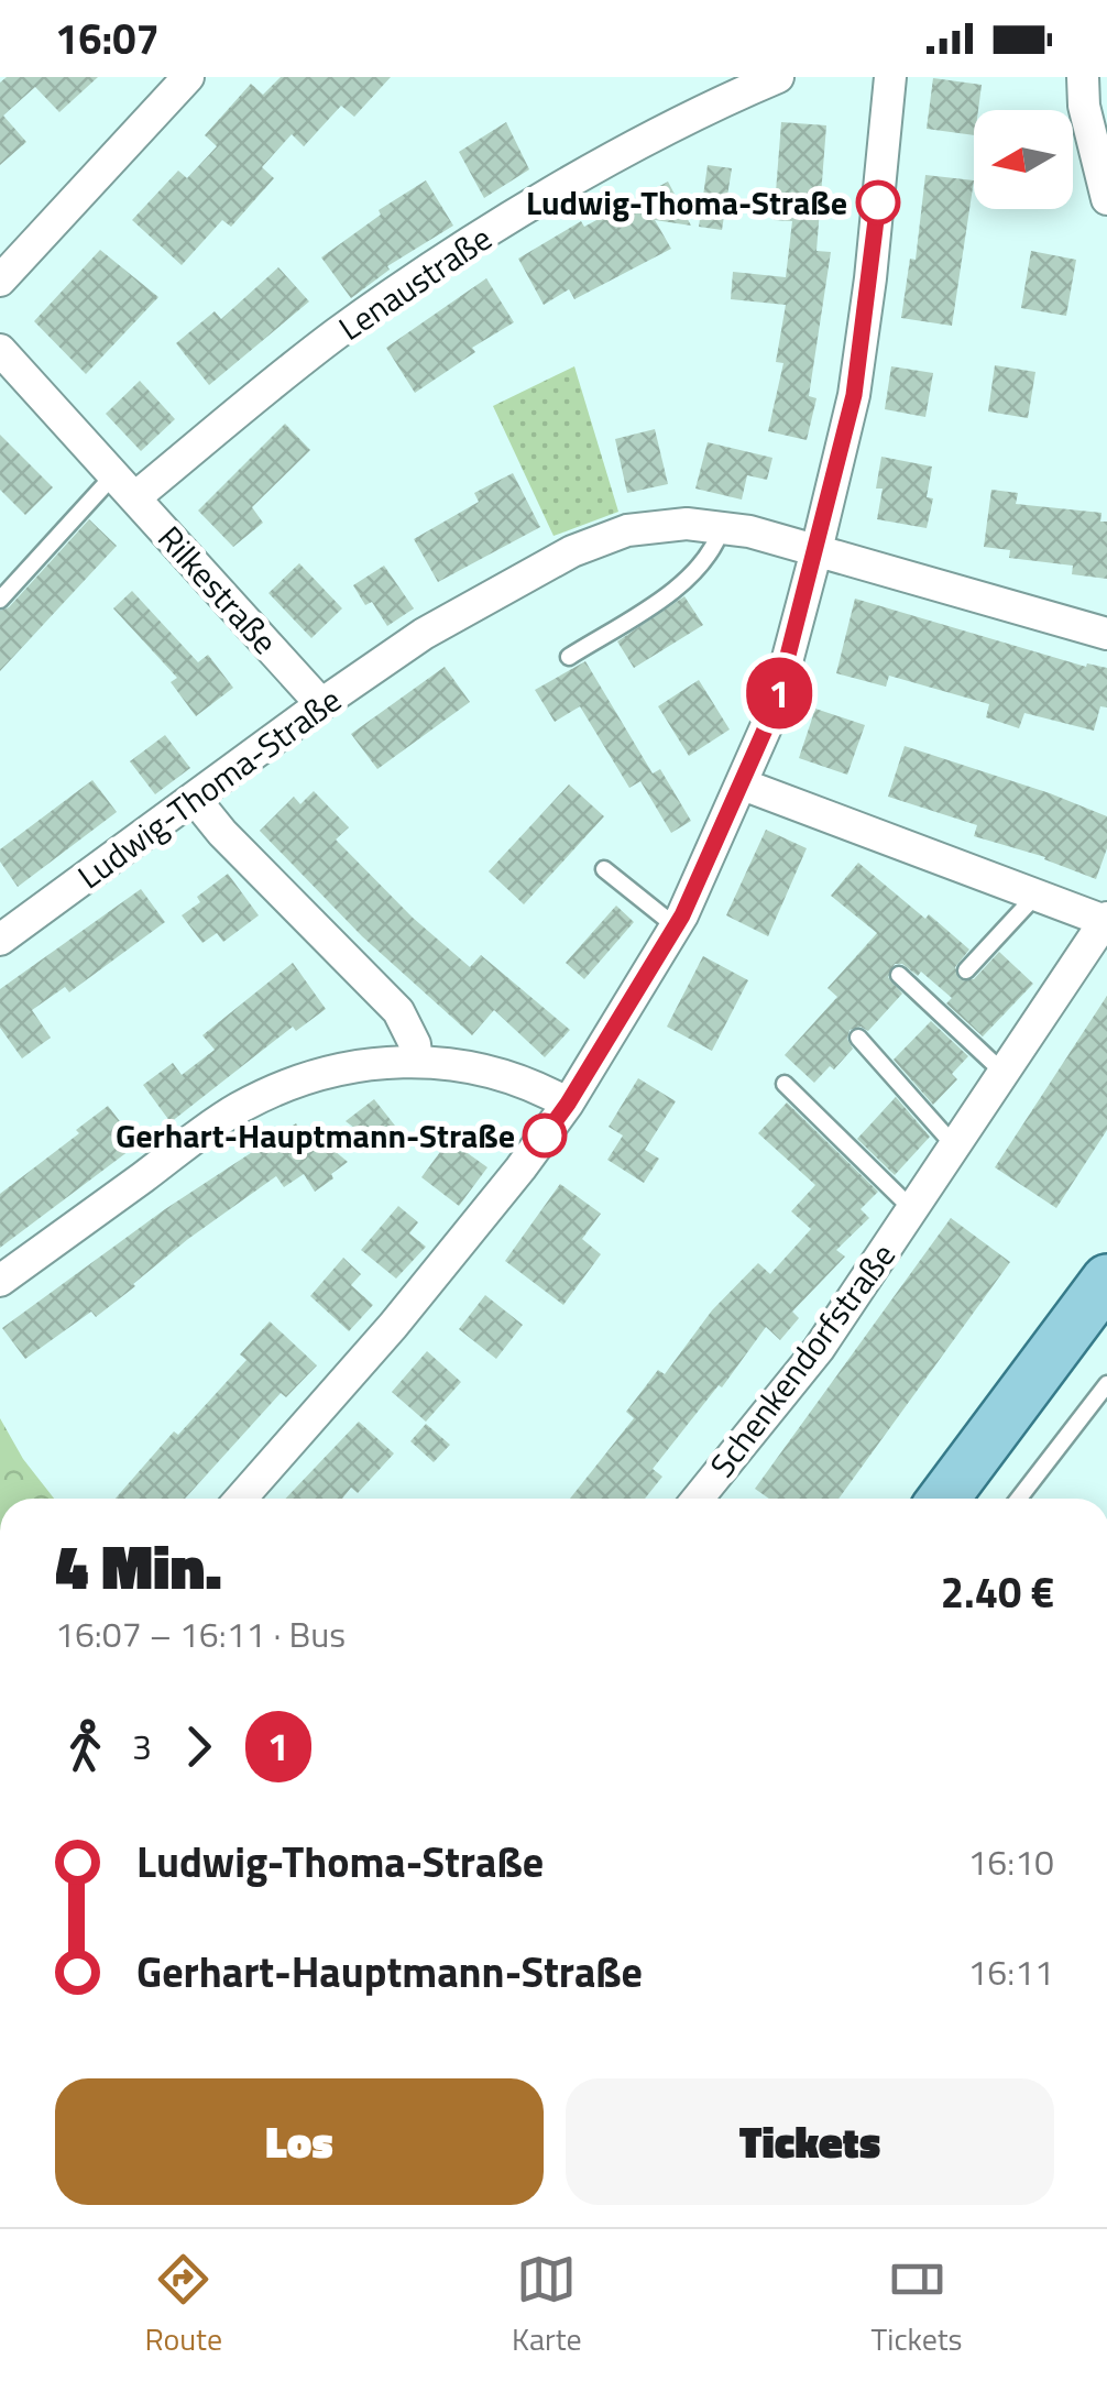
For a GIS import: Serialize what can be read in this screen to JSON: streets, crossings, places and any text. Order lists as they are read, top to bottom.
{
  "streets": {
    "street": [
      "Lenaustraße",
      "Rilkestraße",
      "Ludwig-Thoma-Straße",
      "Schenkendorfstraße"
    ]
  },
  "crossings": [
    ["Lenaustraße", "Rilkestraße"],
    ["Rilkestraße", "Ludwig-Thoma-Straße"]
  ],
  "places": ["Ludwig-Thoma-Straße", "Gerhart-Hauptmann-Straße"],
  "lines": ["bus line 1"],
  "north": "left",
  "page": {
    "status": "16:07",
    "on_map": "1",
    "heading": ["4 Min.", "16:07 – 16:11 · Bus", "2.40 €"],
    "legs": ["3", "1"],
    "list": [
      {
        "name": "Ludwig-Thoma-Straße",
        "value": "16:10"
      },
      {
        "name": "Gerhart-Hauptmann-Straße",
        "value": "16:11"
      }
    ],
    "buttons": ["Los", "Tickets"],
    "tabs": ["Route", "Karte", "Tickets"]
  }
}
